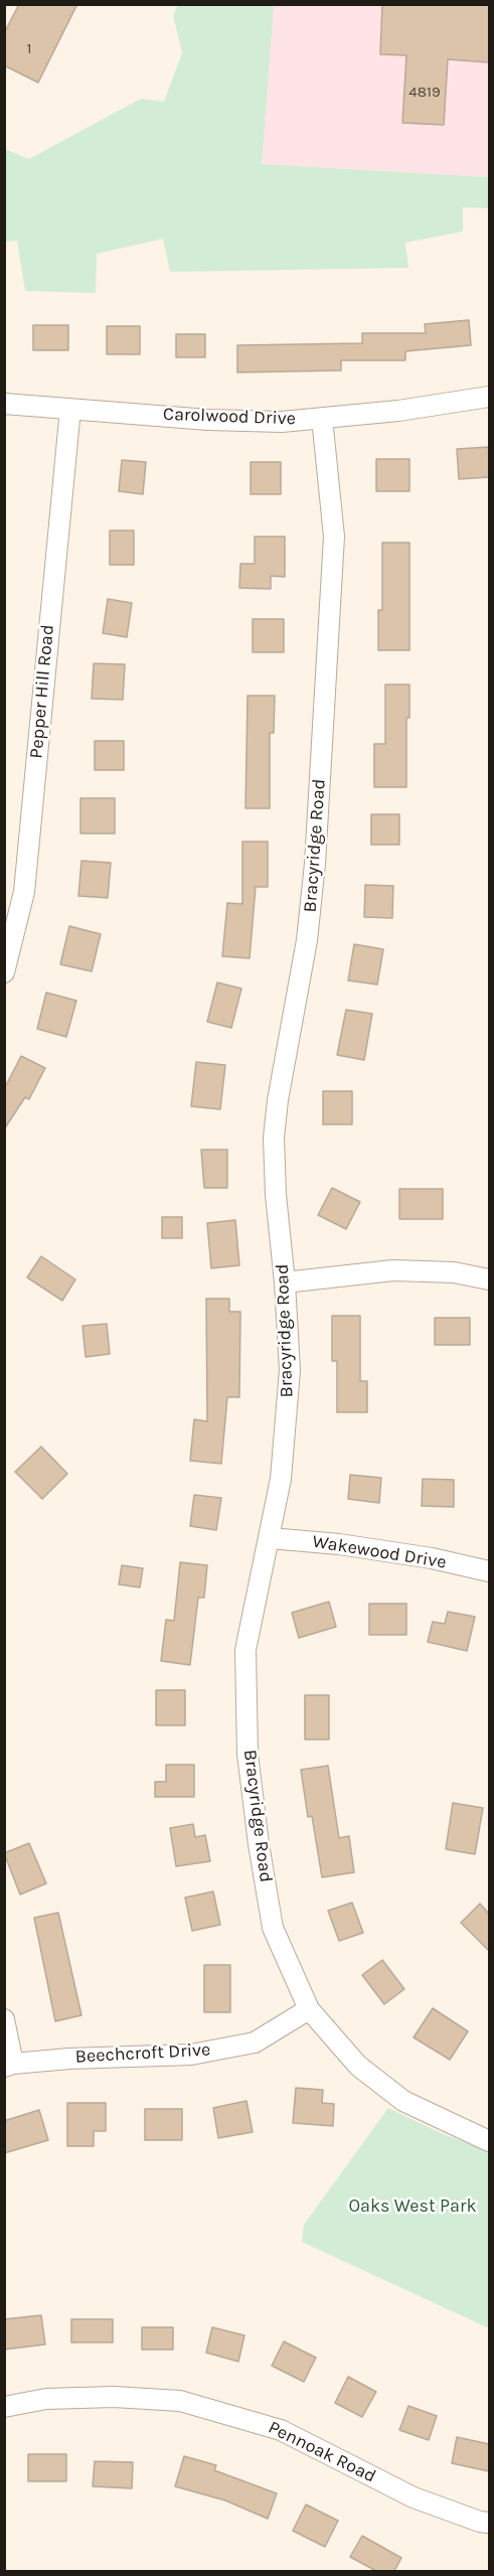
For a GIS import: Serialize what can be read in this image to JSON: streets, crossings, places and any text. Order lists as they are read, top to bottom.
{
  "streets": {
    "street": [
      "Carolwood Drive",
      "Pepper Hill Road",
      "Bracyridge Road",
      "Wakewood Drive",
      "Beechcroft Drive",
      "Pennoak Road"
    ]
  },
  "crossings": [
    ["Carolwood Drive", "Pepper Hill Road"],
    ["Carolwood Drive", "Bracyridge Road"],
    ["Bracyridge Road", "Wakewood Drive"],
    ["Bracyridge Road", "Beechcroft Drive"]
  ],
  "parks": ["Oaks West Park"],
  "house_numbers": ["1", "4819"]
}
